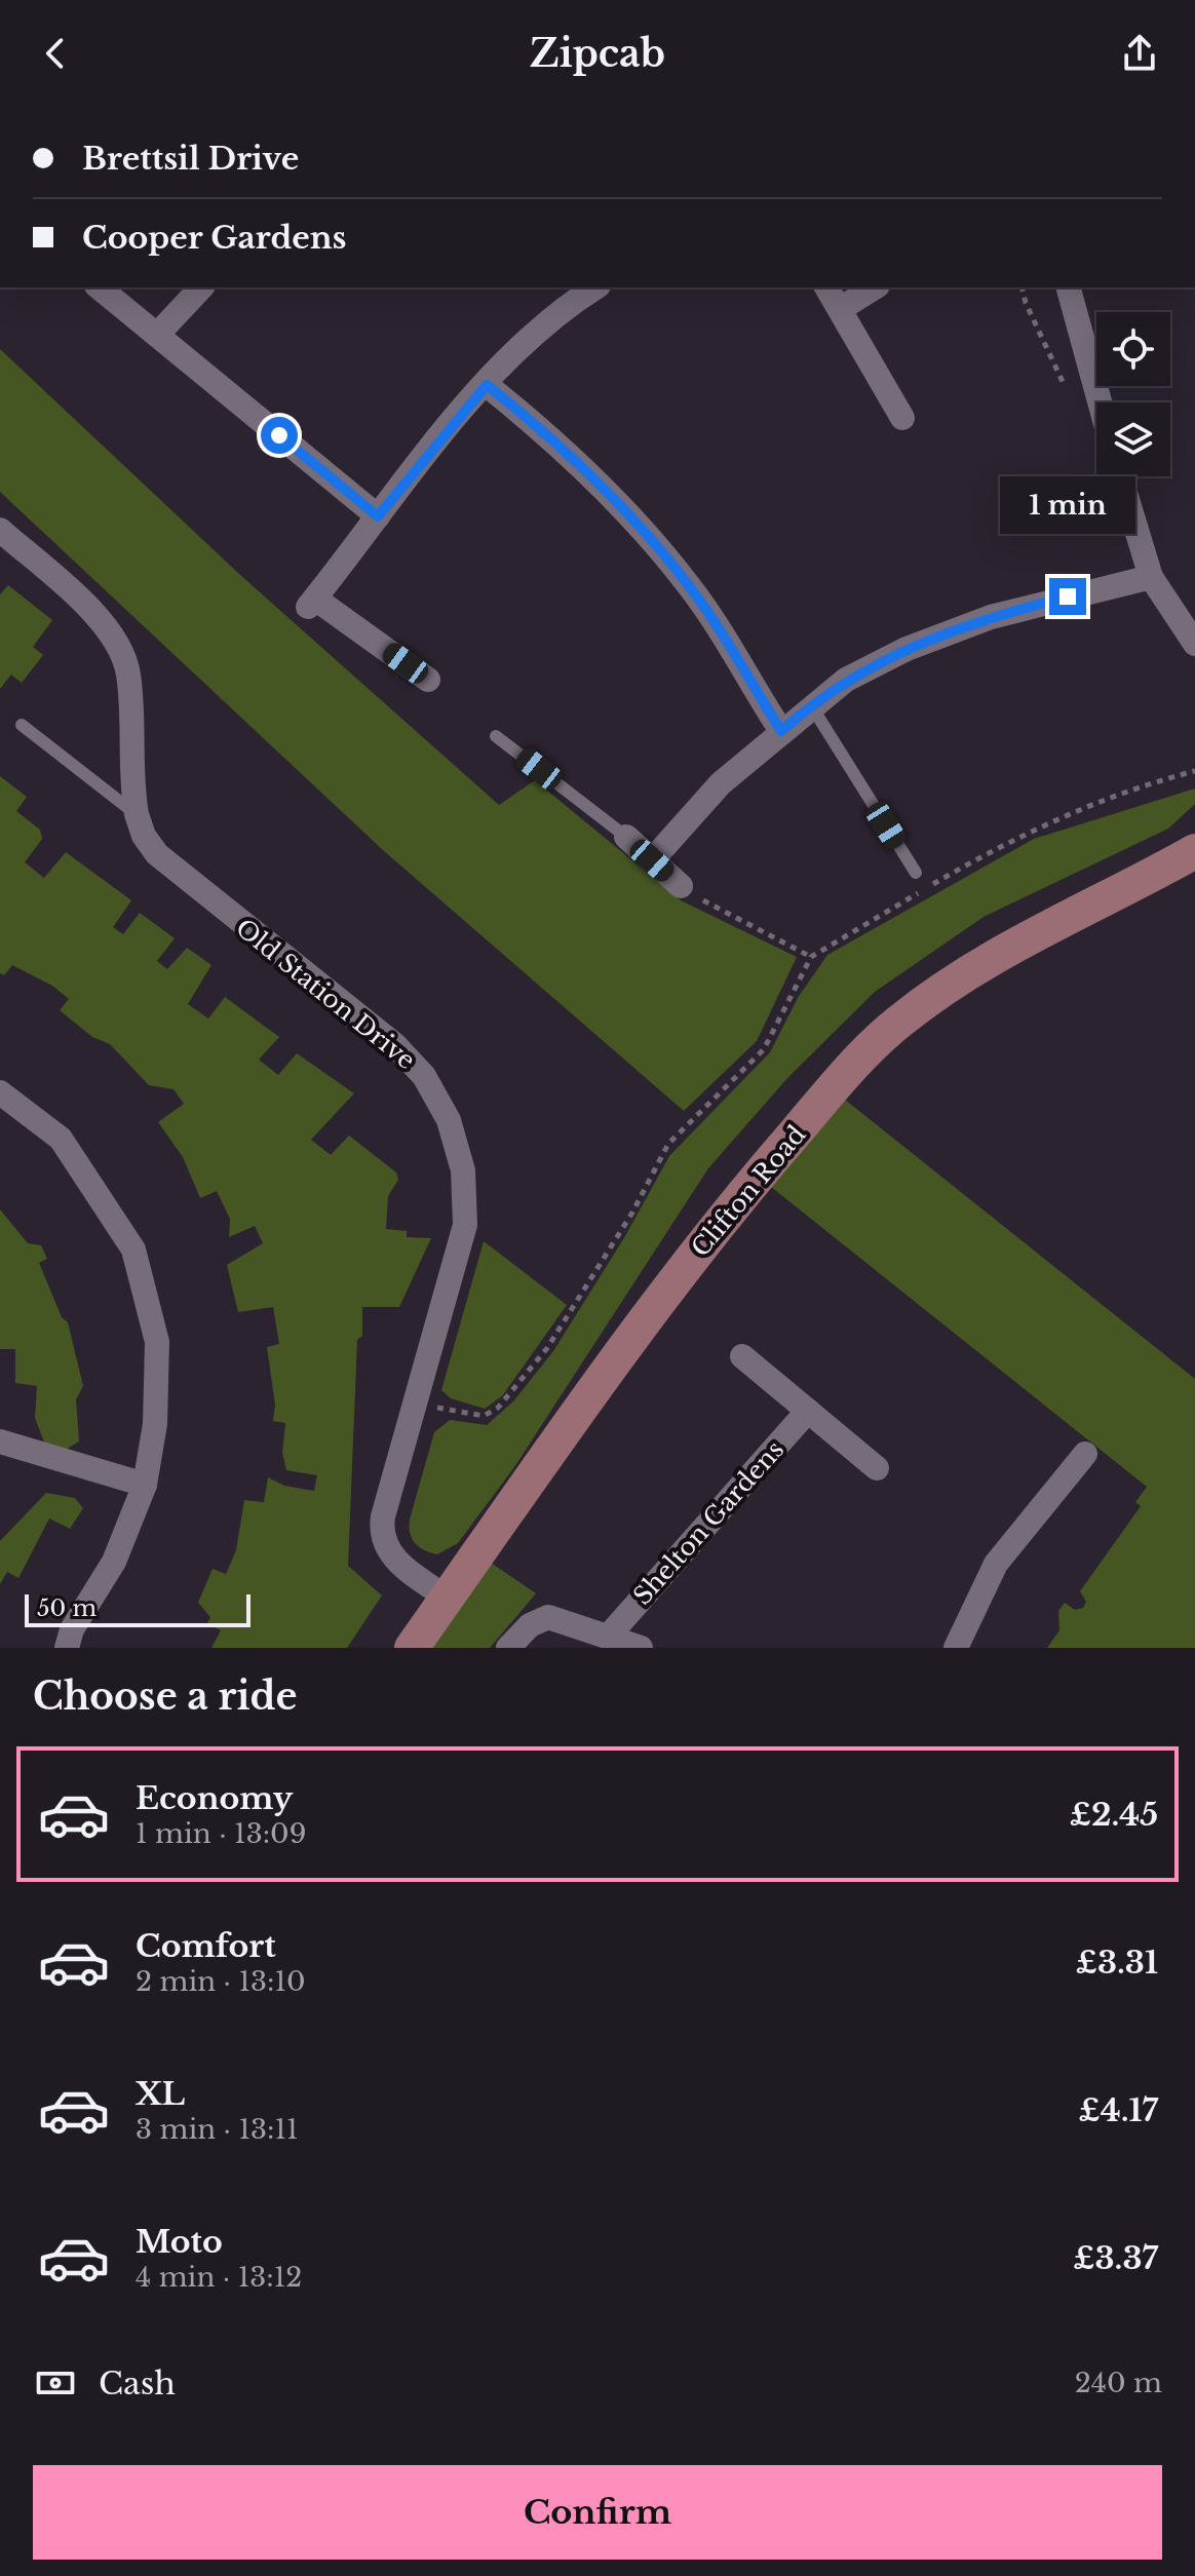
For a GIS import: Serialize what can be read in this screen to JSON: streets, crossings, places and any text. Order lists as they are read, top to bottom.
{
  "streets": {
    "street": ["Old Station Drive", "Clifton Road", "Shelton Gardens"]
  },
  "crossings": [
    ["Old Station Drive", "Clifton Road"]
  ],
  "scale_bar": "50 m",
  "page": {
    "header": "Zipcab",
    "banner": ["Brettsil Drive", "Cooper Gardens"],
    "bubble": "1 min",
    "scale": "50 m",
    "heading": "Choose a ride",
    "list": [
      {
        "name": "Economy",
        "note": "1 min · 13:09",
        "value": "£2.45"
      },
      {
        "name": "Comfort",
        "note": "2 min · 13:10",
        "value": "£3.31"
      },
      {
        "name": "XL",
        "note": "3 min · 13:11",
        "value": "£4.17"
      },
      {
        "name": "Moto",
        "note": "4 min · 13:12",
        "value": "£3.37"
      }
    ],
    "pay": ["Cash", "240 m"],
    "buttons": "Confirm"
  }
}
